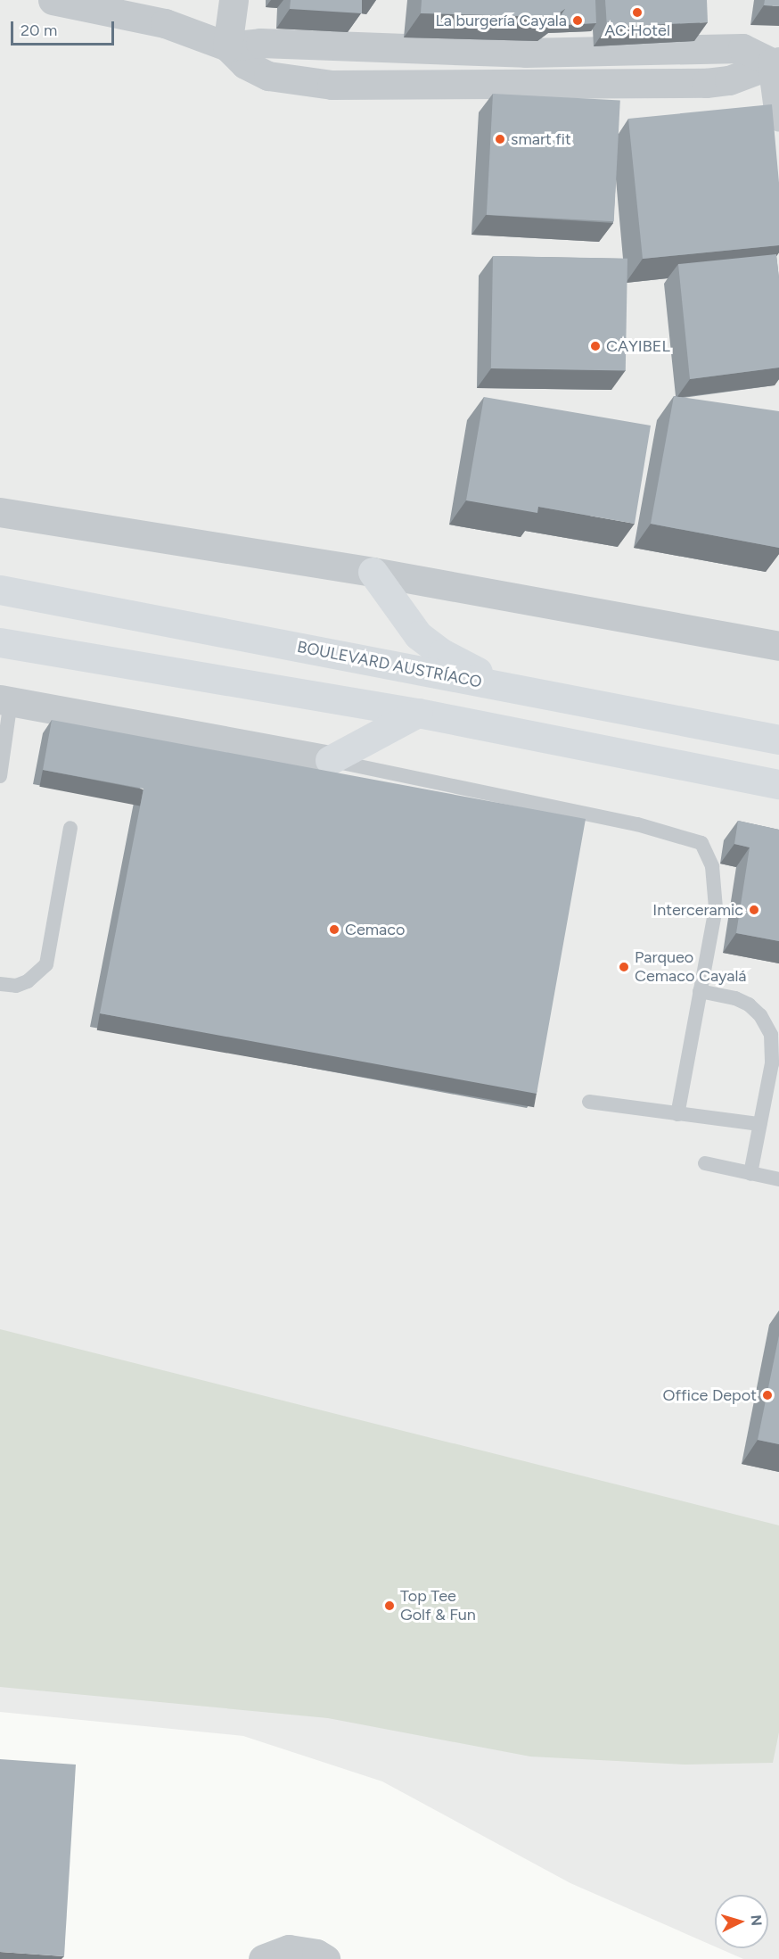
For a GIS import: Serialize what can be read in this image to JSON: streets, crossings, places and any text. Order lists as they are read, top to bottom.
{
  "streets": {
    "main road": ["BOULEVARD AUSTRÍACO"]
  },
  "places": [
    "AC Hotel",
    "La burgería Cayala",
    "smart fit",
    "CAYIBEL",
    "Interceramic",
    "Cemaco",
    "Parqueo Cemaco Cayalá",
    "Office Depot",
    "Top Tee Golf & Fun"
  ],
  "scale_bar": "20 m",
  "north": "right"
}
